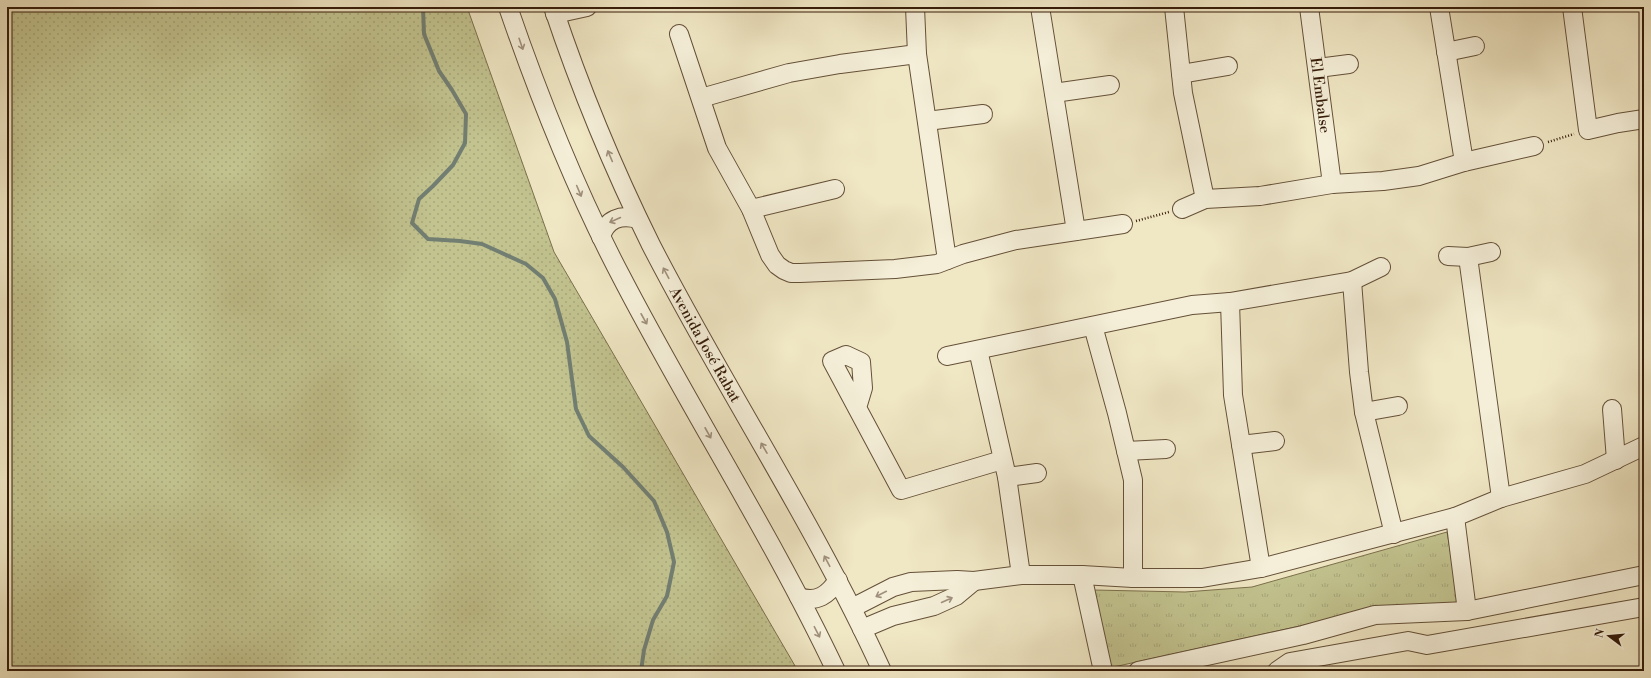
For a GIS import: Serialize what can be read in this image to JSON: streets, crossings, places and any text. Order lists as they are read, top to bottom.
{
  "streets": {
    "street": ["El Embalse", "Avenida José Rabat"]
  },
  "north": "left"
}
